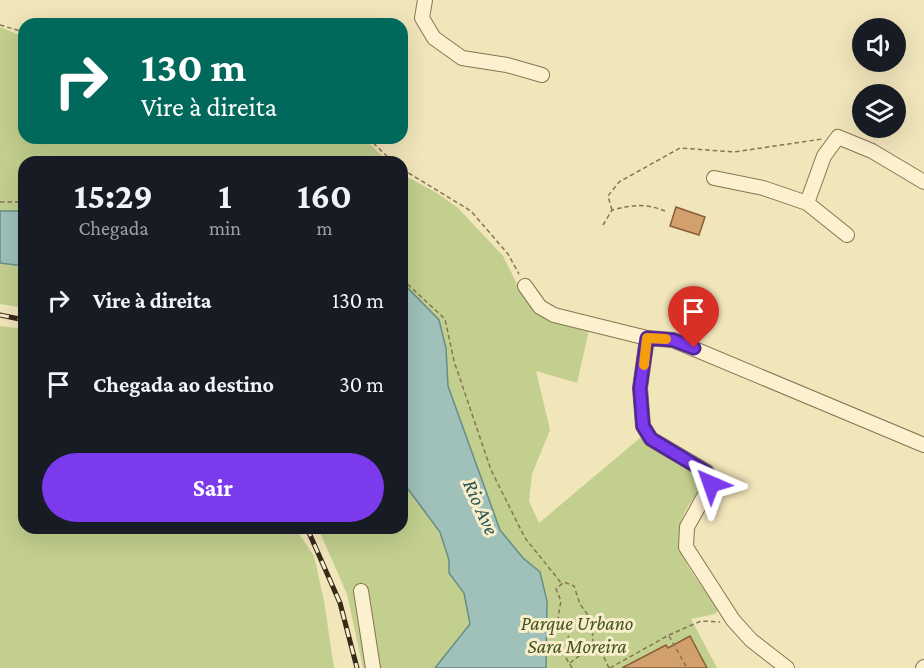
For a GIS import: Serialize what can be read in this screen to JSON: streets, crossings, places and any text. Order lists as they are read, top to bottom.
{
  "water": ["Rio Ave"],
  "parks": ["Parque Urbano Sara Moreira"],
  "page": {
    "turn": ["130 m", "Vire à direita"],
    "eta": [
      "15:29",
      "Chegada",
      "1",
      "min",
      "160",
      "m"
    ],
    "list": [
      {
        "name": "Vire à direita",
        "value": "130 m"
      },
      {
        "name": "Chegada ao destino",
        "value": "30 m"
      }
    ],
    "buttons": "Sair"
  }
}
